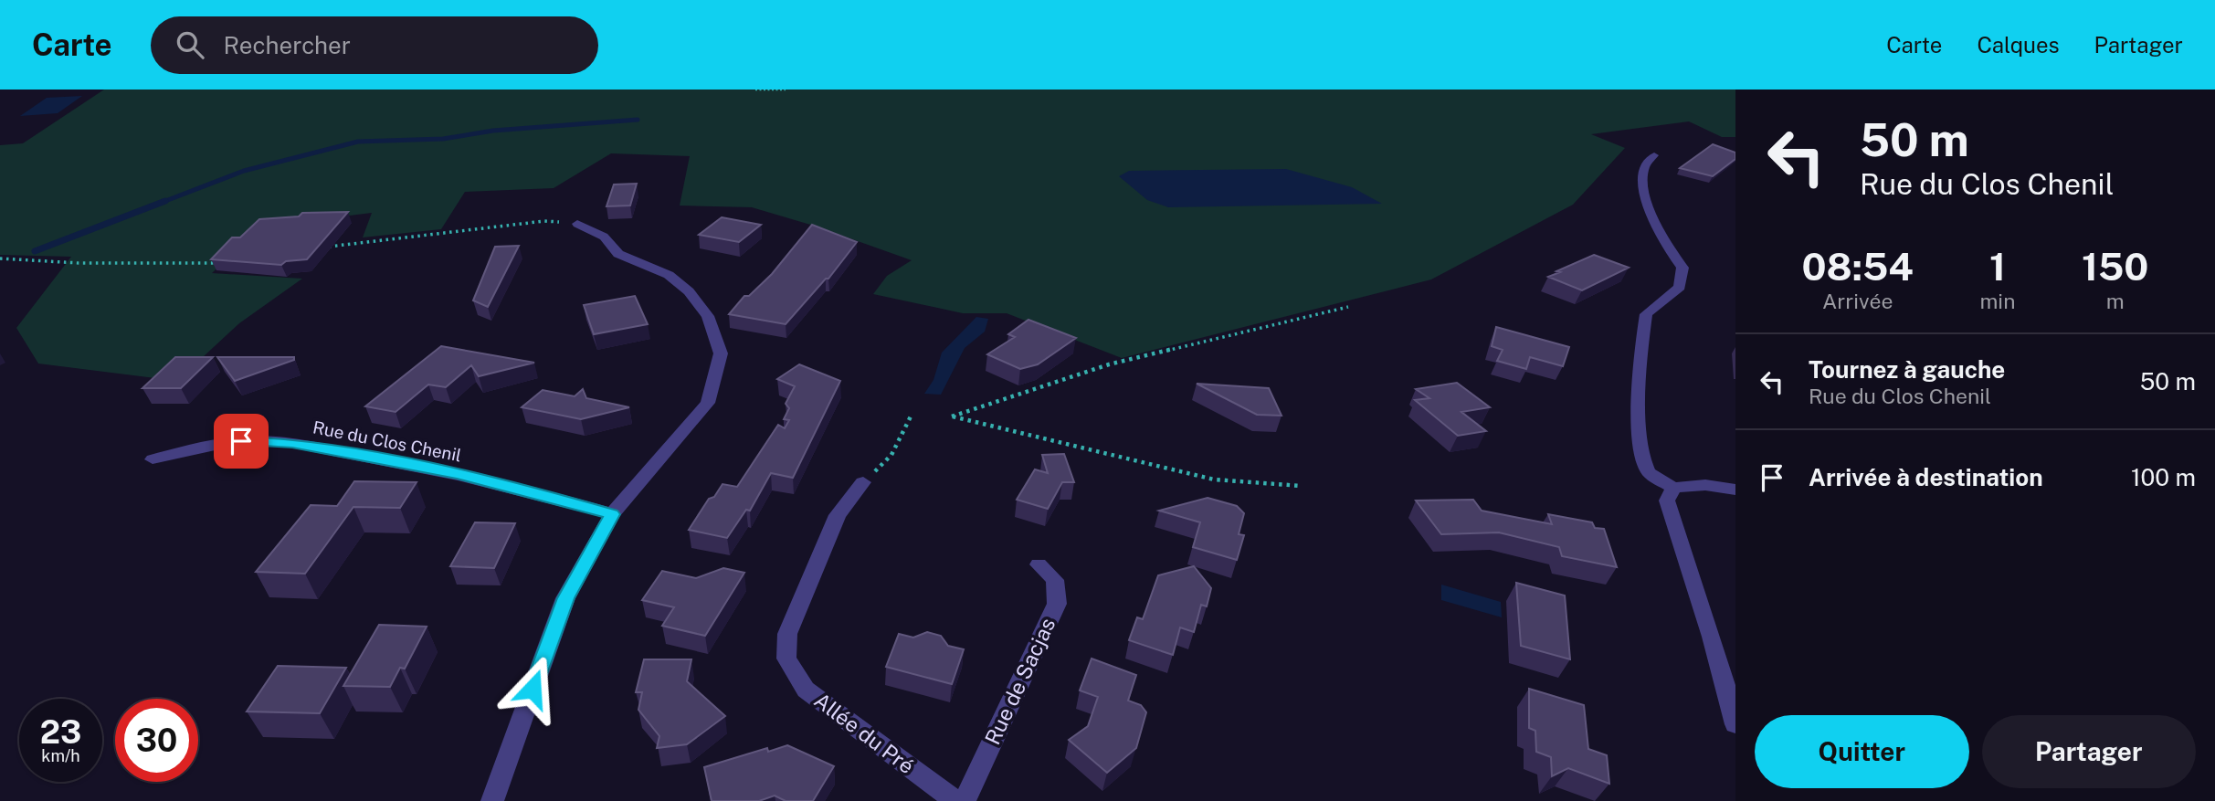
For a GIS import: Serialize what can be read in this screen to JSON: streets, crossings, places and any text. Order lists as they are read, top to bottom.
{
  "streets": {
    "street": ["Rue du Clos Chenil", "Rue de Sacjas", "Allée du Pré"]
  },
  "page": {
    "header": "Carte",
    "search": "Rechercher",
    "nav": ["Carte", "Calques", "Partager"],
    "turn": ["50 m", "Rue du Clos Chenil"],
    "eta": [
      "08:54",
      "Arrivée",
      "1",
      "min",
      "150",
      "m"
    ],
    "list": [
      {
        "name": "Tournez à gauche",
        "note": "Rue du Clos Chenil",
        "value": "50 m"
      },
      {
        "name": "Arrivée à destination",
        "value": "100 m"
      }
    ],
    "speed": "23 km/h",
    "limit": "30",
    "buttons": ["Quitter", "Partager"]
  }
}
